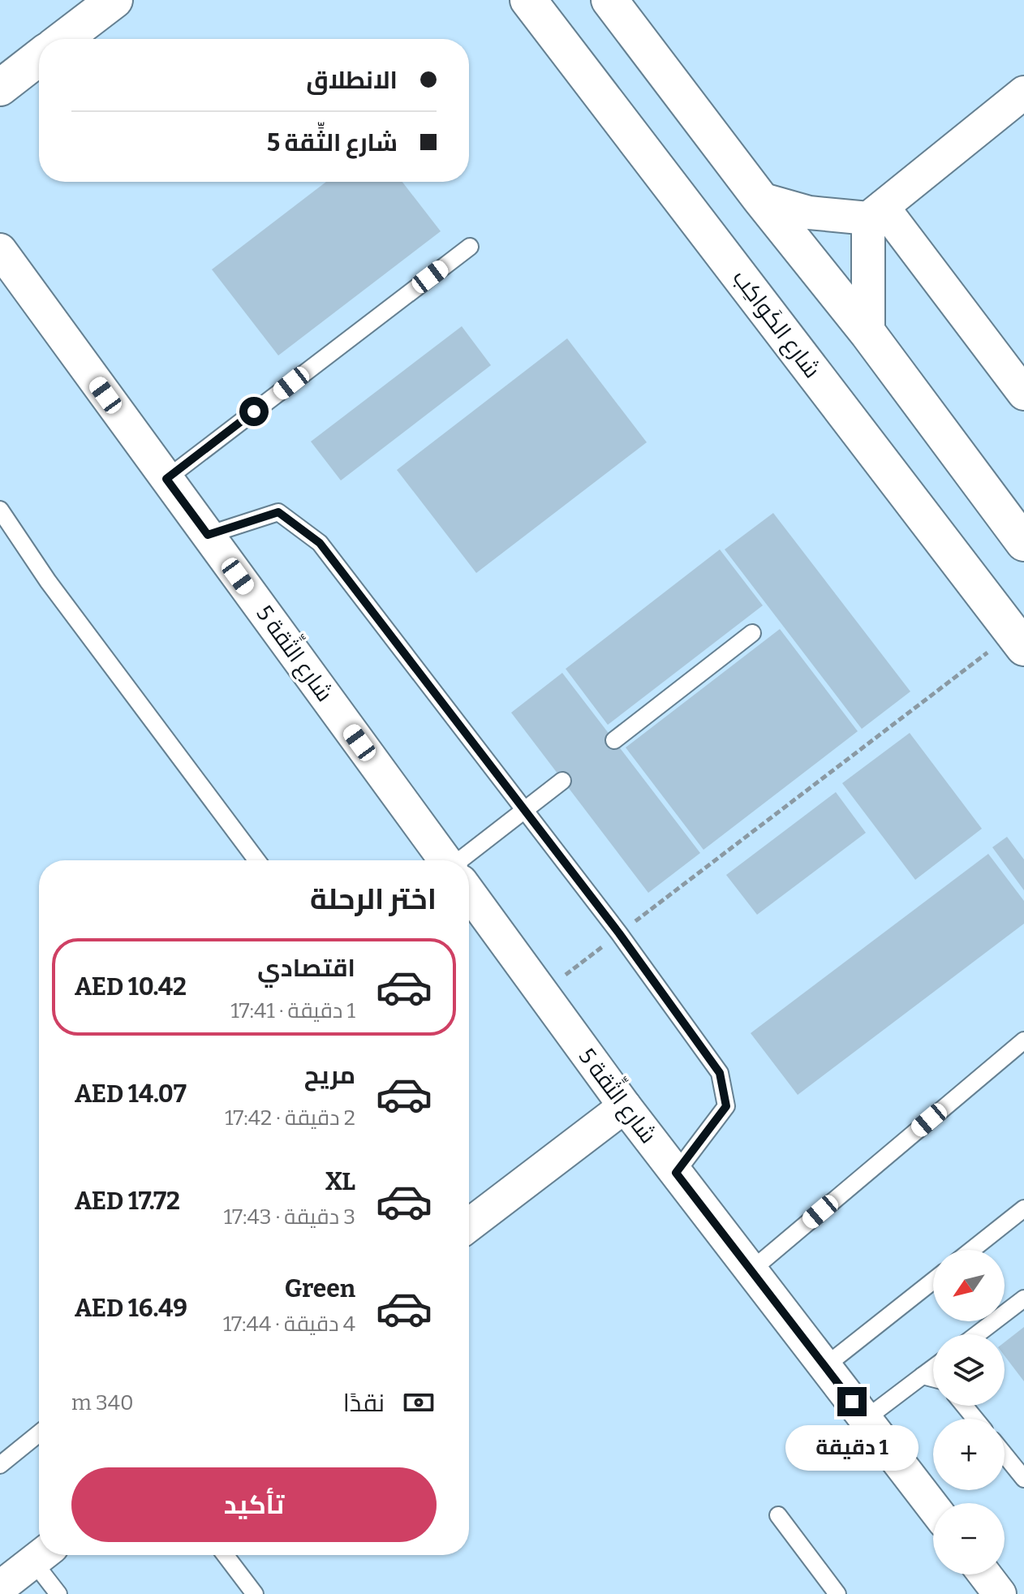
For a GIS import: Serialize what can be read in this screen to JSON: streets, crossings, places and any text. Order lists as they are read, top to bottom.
{
  "streets": {
    "street": ["شارع الكَواكِب", "شارع الثِّقة 5"]
  },
  "north": "bottom left",
  "page": {
    "banner": ["الانطلاق", "شارع الثِّقة 5"],
    "heading": "اختر الرحلة",
    "list": [
      {
        "name": "اقتصادي",
        "note": "1 دقيقة · 17:41",
        "value": "AED 10.42"
      },
      {
        "name": "مريح",
        "note": "2 دقيقة · 17:42",
        "value": "AED 14.07"
      },
      {
        "name": "XL",
        "note": "3 دقيقة · 17:43",
        "value": "AED 17.72"
      },
      {
        "name": "Green",
        "note": "4 دقيقة · 17:44",
        "value": "AED 16.49"
      }
    ],
    "map_buttons": ["+", "−"],
    "pay": ["نقدًا", "340 m"],
    "bubble": "1 دقيقة",
    "buttons": "تأكيد"
  }
}
